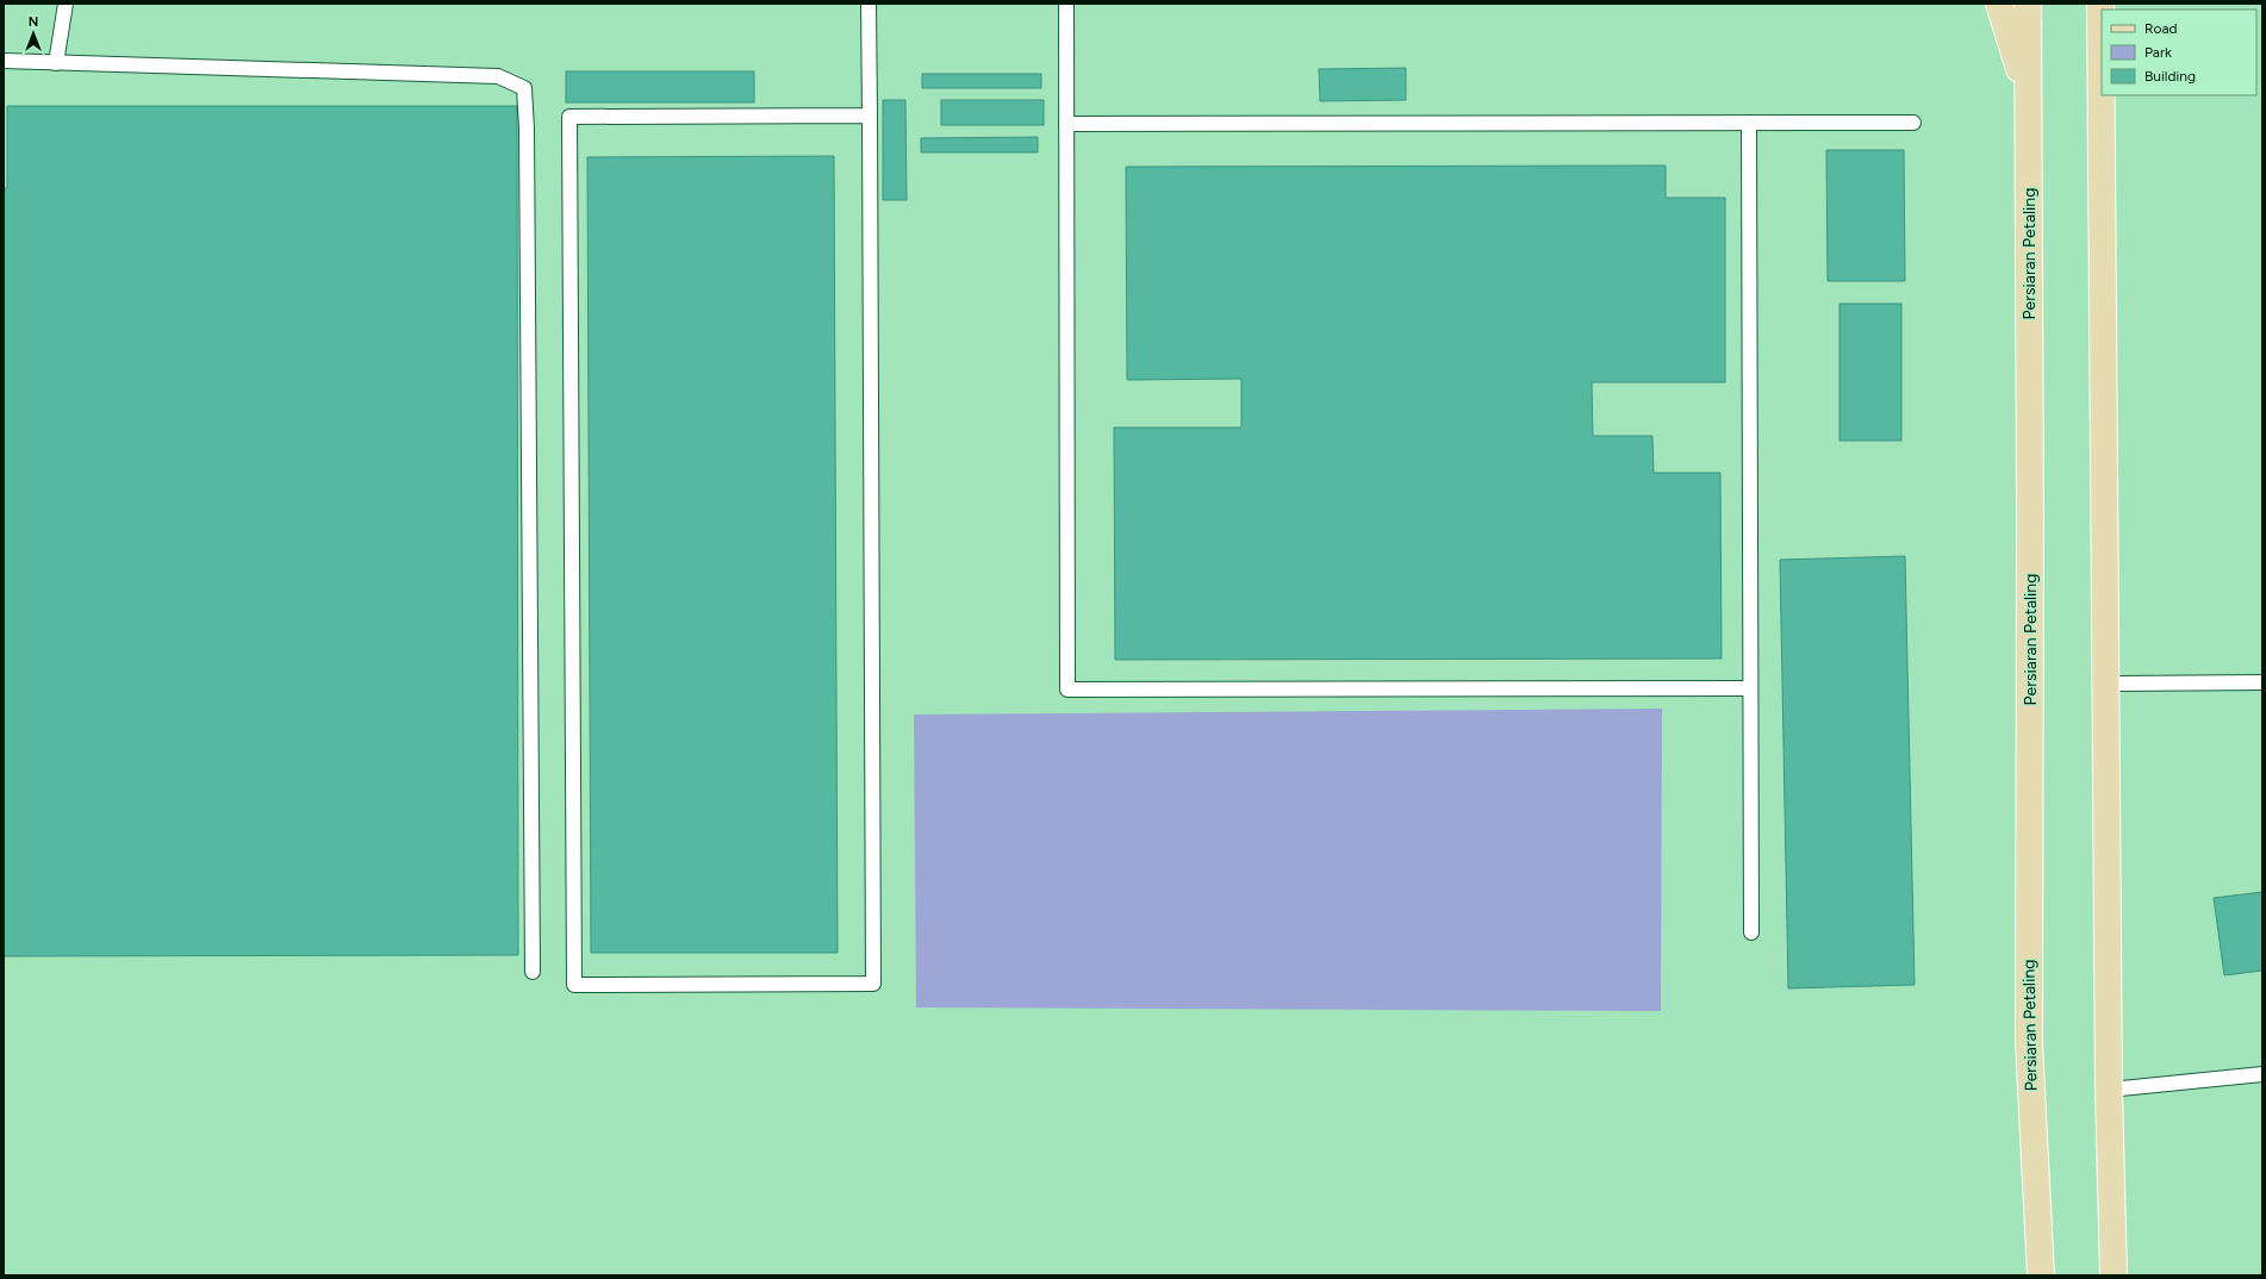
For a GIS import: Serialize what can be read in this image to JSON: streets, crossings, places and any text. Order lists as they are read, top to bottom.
{
  "streets": {
    "main road": ["Persiaran Petaling"]
  },
  "legend": ["Road", "Park", "Building"],
  "north": "top"
}
